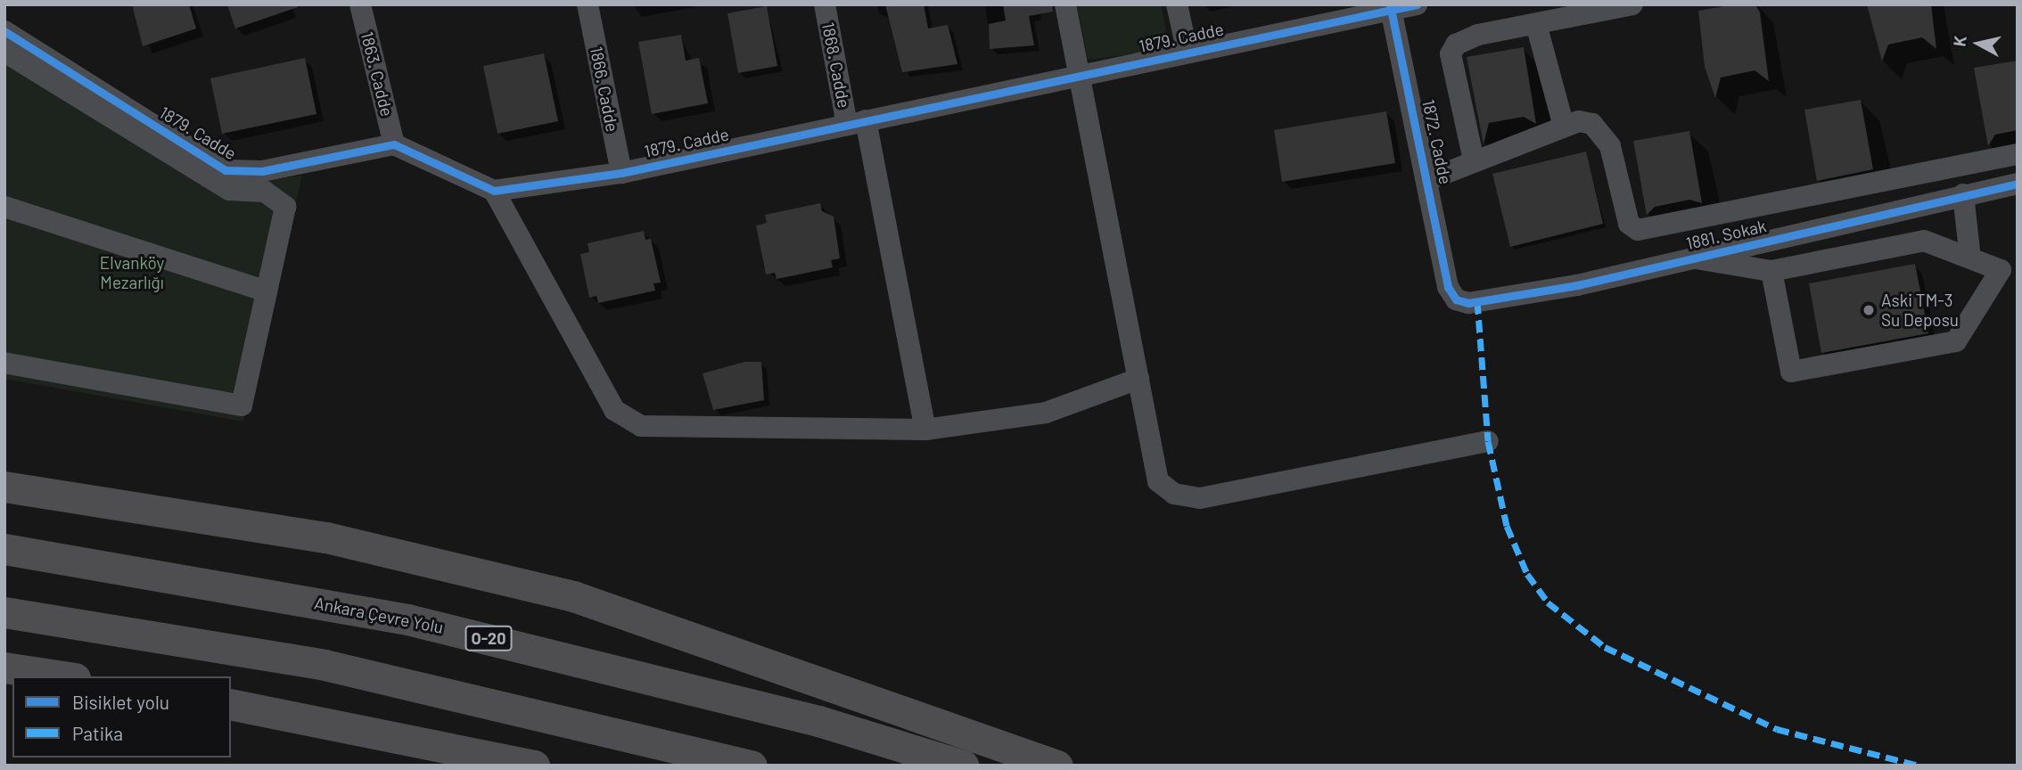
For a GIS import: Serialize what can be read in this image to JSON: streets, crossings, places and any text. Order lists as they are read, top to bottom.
{
  "streets": {
    "highway": ["Ankara Çevre Yolu", "O-20"],
    "street": [
      "1879. Cadde",
      "1868. Cadde",
      "1863. Cadde",
      "1866. Cadde",
      "1872. Cadde",
      "1881. Sokak"
    ]
  },
  "crossings": [
    ["1879. Cadde", "1868. Cadde"],
    ["1879. Cadde", "1863. Cadde"],
    ["1879. Cadde", "1866. Cadde"],
    ["1879. Cadde", "1872. Cadde"],
    ["1872. Cadde", "1881. Sokak"]
  ],
  "parks": ["Elvanköy Mezarlığı"],
  "places": ["Aski TM-3 Su Deposu"],
  "legend": ["Bisiklet yolu", "Patika"],
  "north": "left"
}
